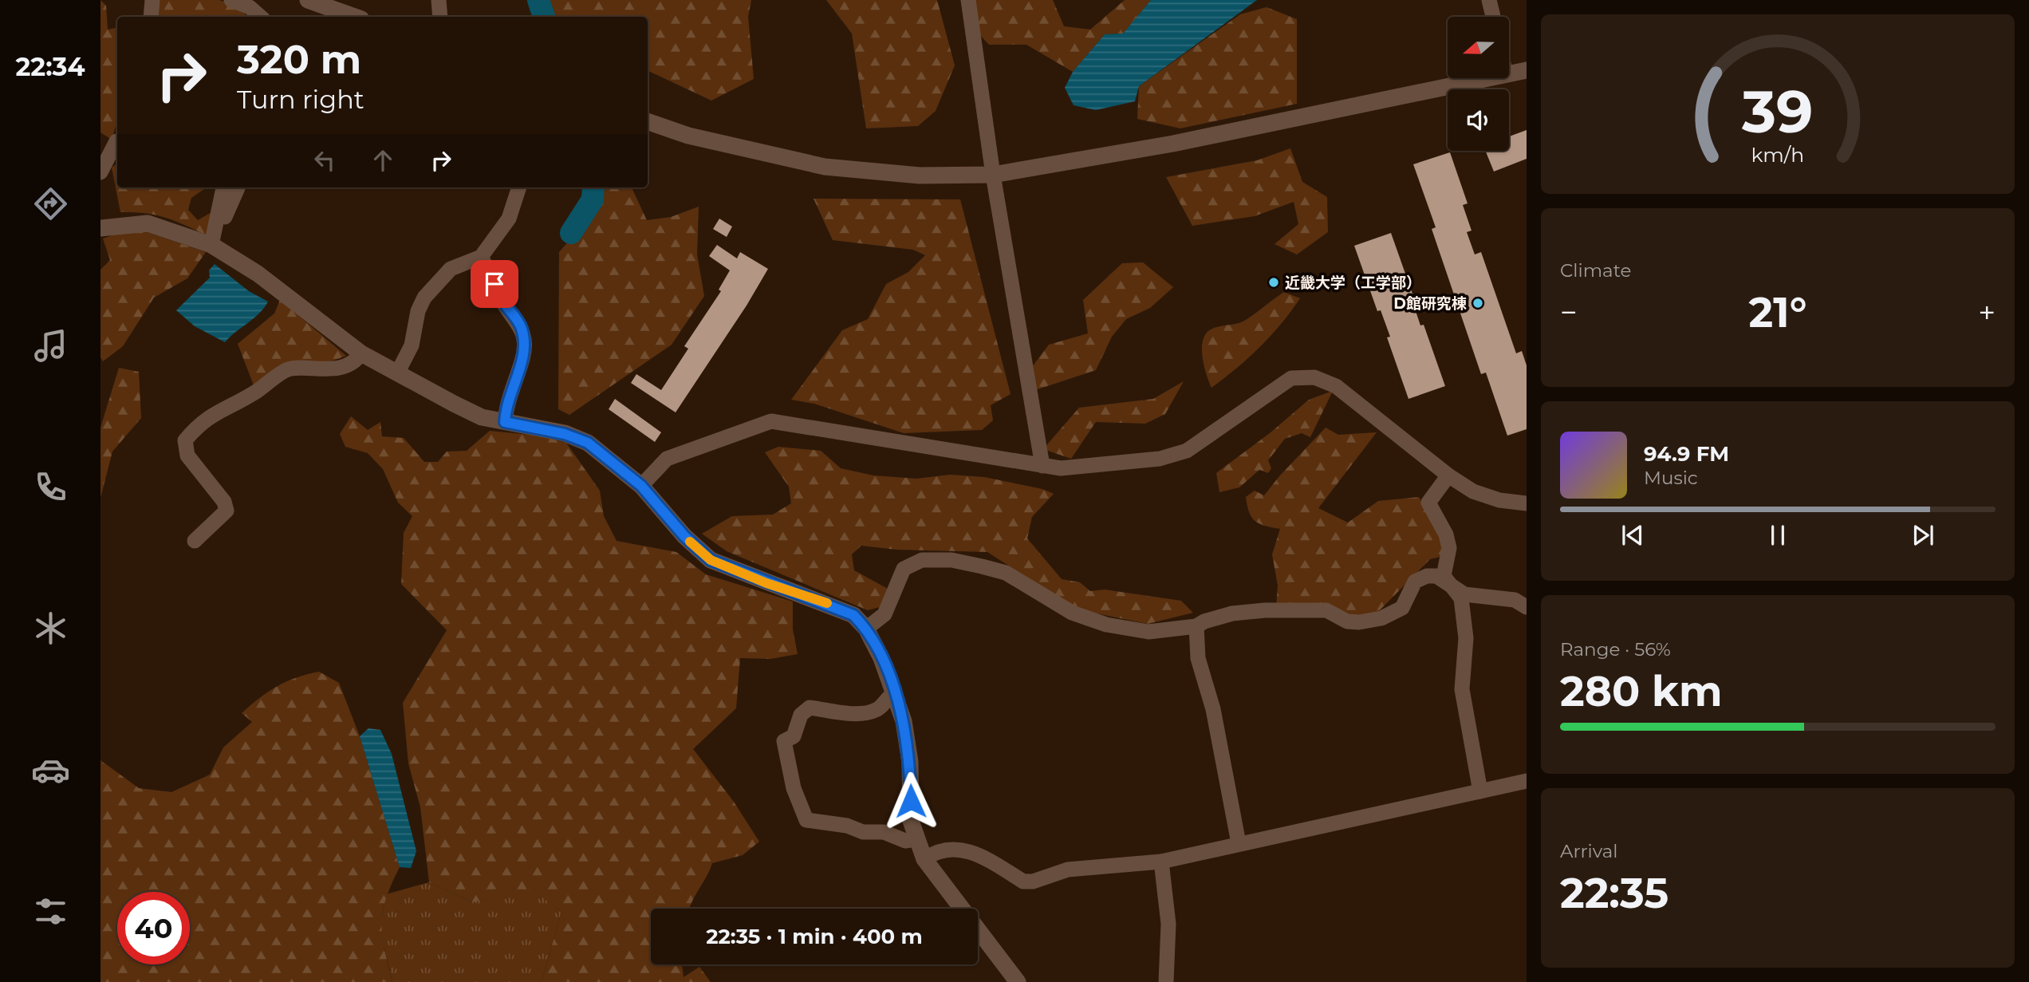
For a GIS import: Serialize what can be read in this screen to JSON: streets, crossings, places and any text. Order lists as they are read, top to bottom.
{
  "places": ["近畿大学（工学部）", "D館研究棟"],
  "north": "left",
  "page": {
    "tabs": "22:34",
    "turn": ["320 m", "Turn right"],
    "tile": [
      "Climate",
      ["Range · 56%", "280 km"],
      ["Arrival", "22:35"]
    ],
    "heat": ["−", "21°", "+"],
    "song": ["94.9 FM", "Music"],
    "limit": "40",
    "trip": "22:35 · 1 min · 400 m",
    "gauge": ["39", "km/h"]
  }
}
